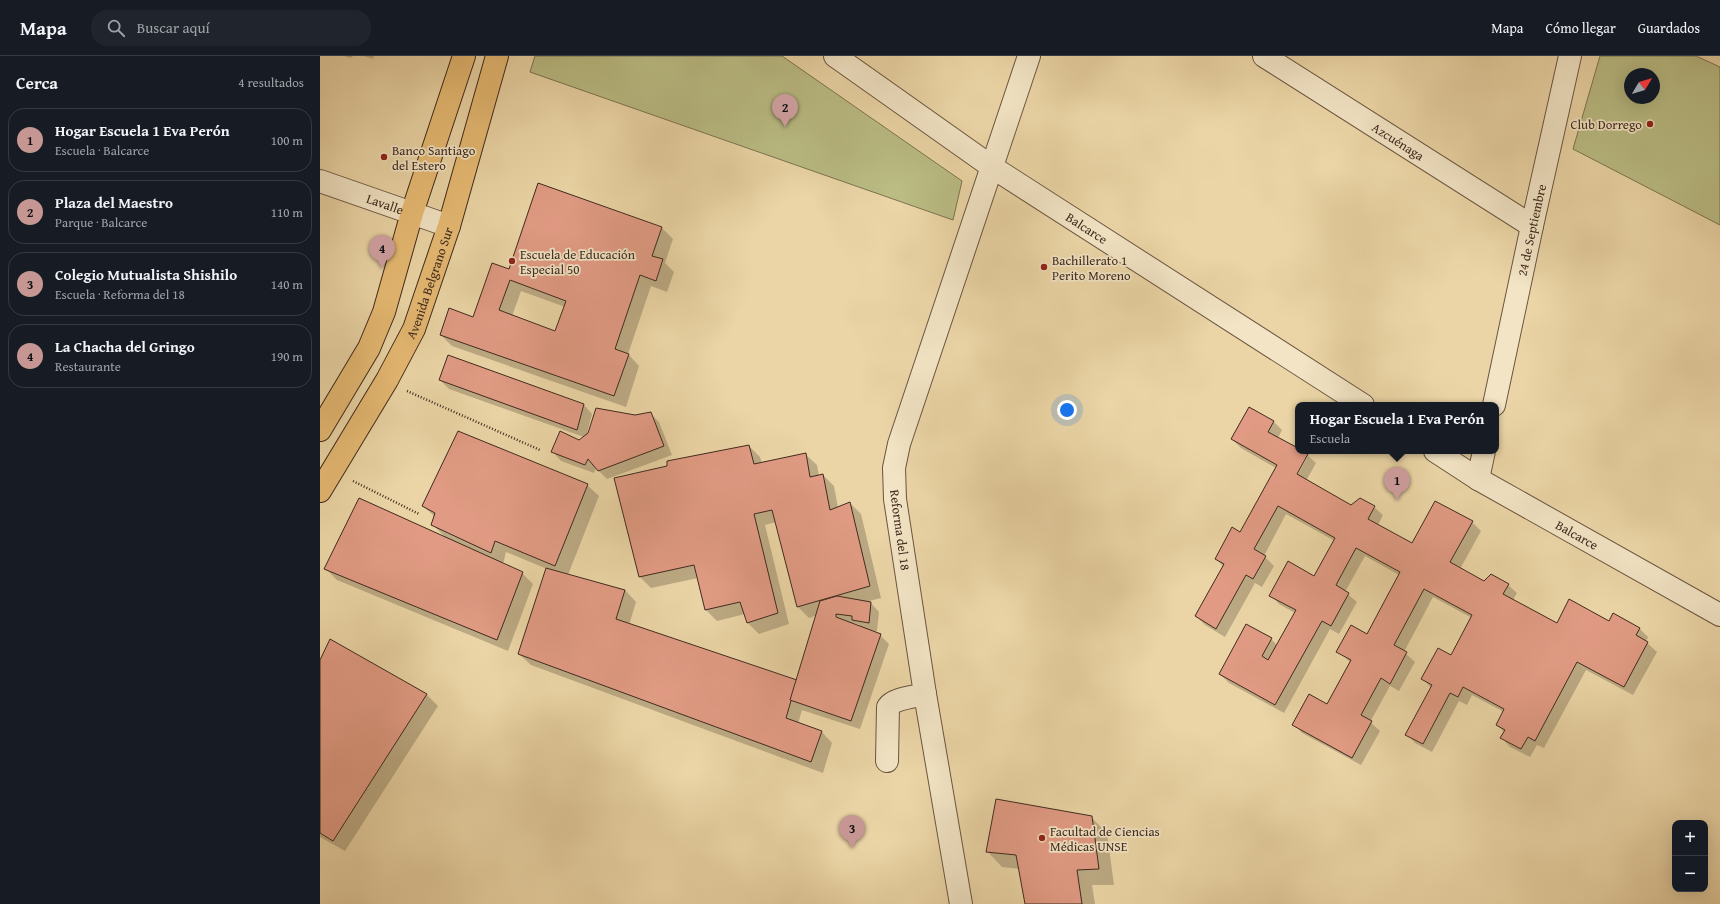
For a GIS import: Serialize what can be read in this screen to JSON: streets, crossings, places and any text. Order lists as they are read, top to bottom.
{
  "streets": {
    "highway": ["Avenida Belgrano Sur"],
    "street": [
      "Azcuénaga",
      "Lavalle",
      "Balcarce",
      "24 de Septiembre",
      "Reforma del 18"
    ]
  },
  "crossings": [
    ["Azcuénaga", "24 de Septiembre"],
    ["Lavalle", "Avenida Belgrano Sur"],
    ["Balcarce", "Reforma del 18"]
  ],
  "places": [
    "Club Dorrego",
    "Banco Santiago del Estero",
    "Escuela de Educación Especial 50",
    "Bachillerato 1 Perito Moreno",
    "Facultad de Ciencias Médicas UNSE"
  ],
  "north": "top right",
  "page": {
    "header": "Mapa",
    "search": "Buscar aquí",
    "nav": ["Mapa", "Cómo llegar", "Guardados"],
    "heading": ["Cerca", "4 resultados"],
    "pins": [
      "2",
      "4",
      "1",
      "3"
    ],
    "list": [
      {
        "mark": "1",
        "name": "Hogar Escuela 1 Eva Perón",
        "note": "Escuela · Balcarce",
        "value": "100 m"
      },
      {
        "mark": "2",
        "name": "Plaza del Maestro",
        "note": "Parque · Balcarce",
        "value": "110 m"
      },
      {
        "mark": "3",
        "name": "Colegio Mutualista Shishilo",
        "note": "Escuela · Reforma del 18",
        "value": "140 m"
      },
      {
        "mark": "4",
        "name": "La Chacha del Gringo",
        "note": "Restaurante",
        "value": "190 m"
      }
    ],
    "popup": ["Hogar Escuela 1 Eva Perón", "Escuela"],
    "map_buttons": ["+", "−"]
  }
}
